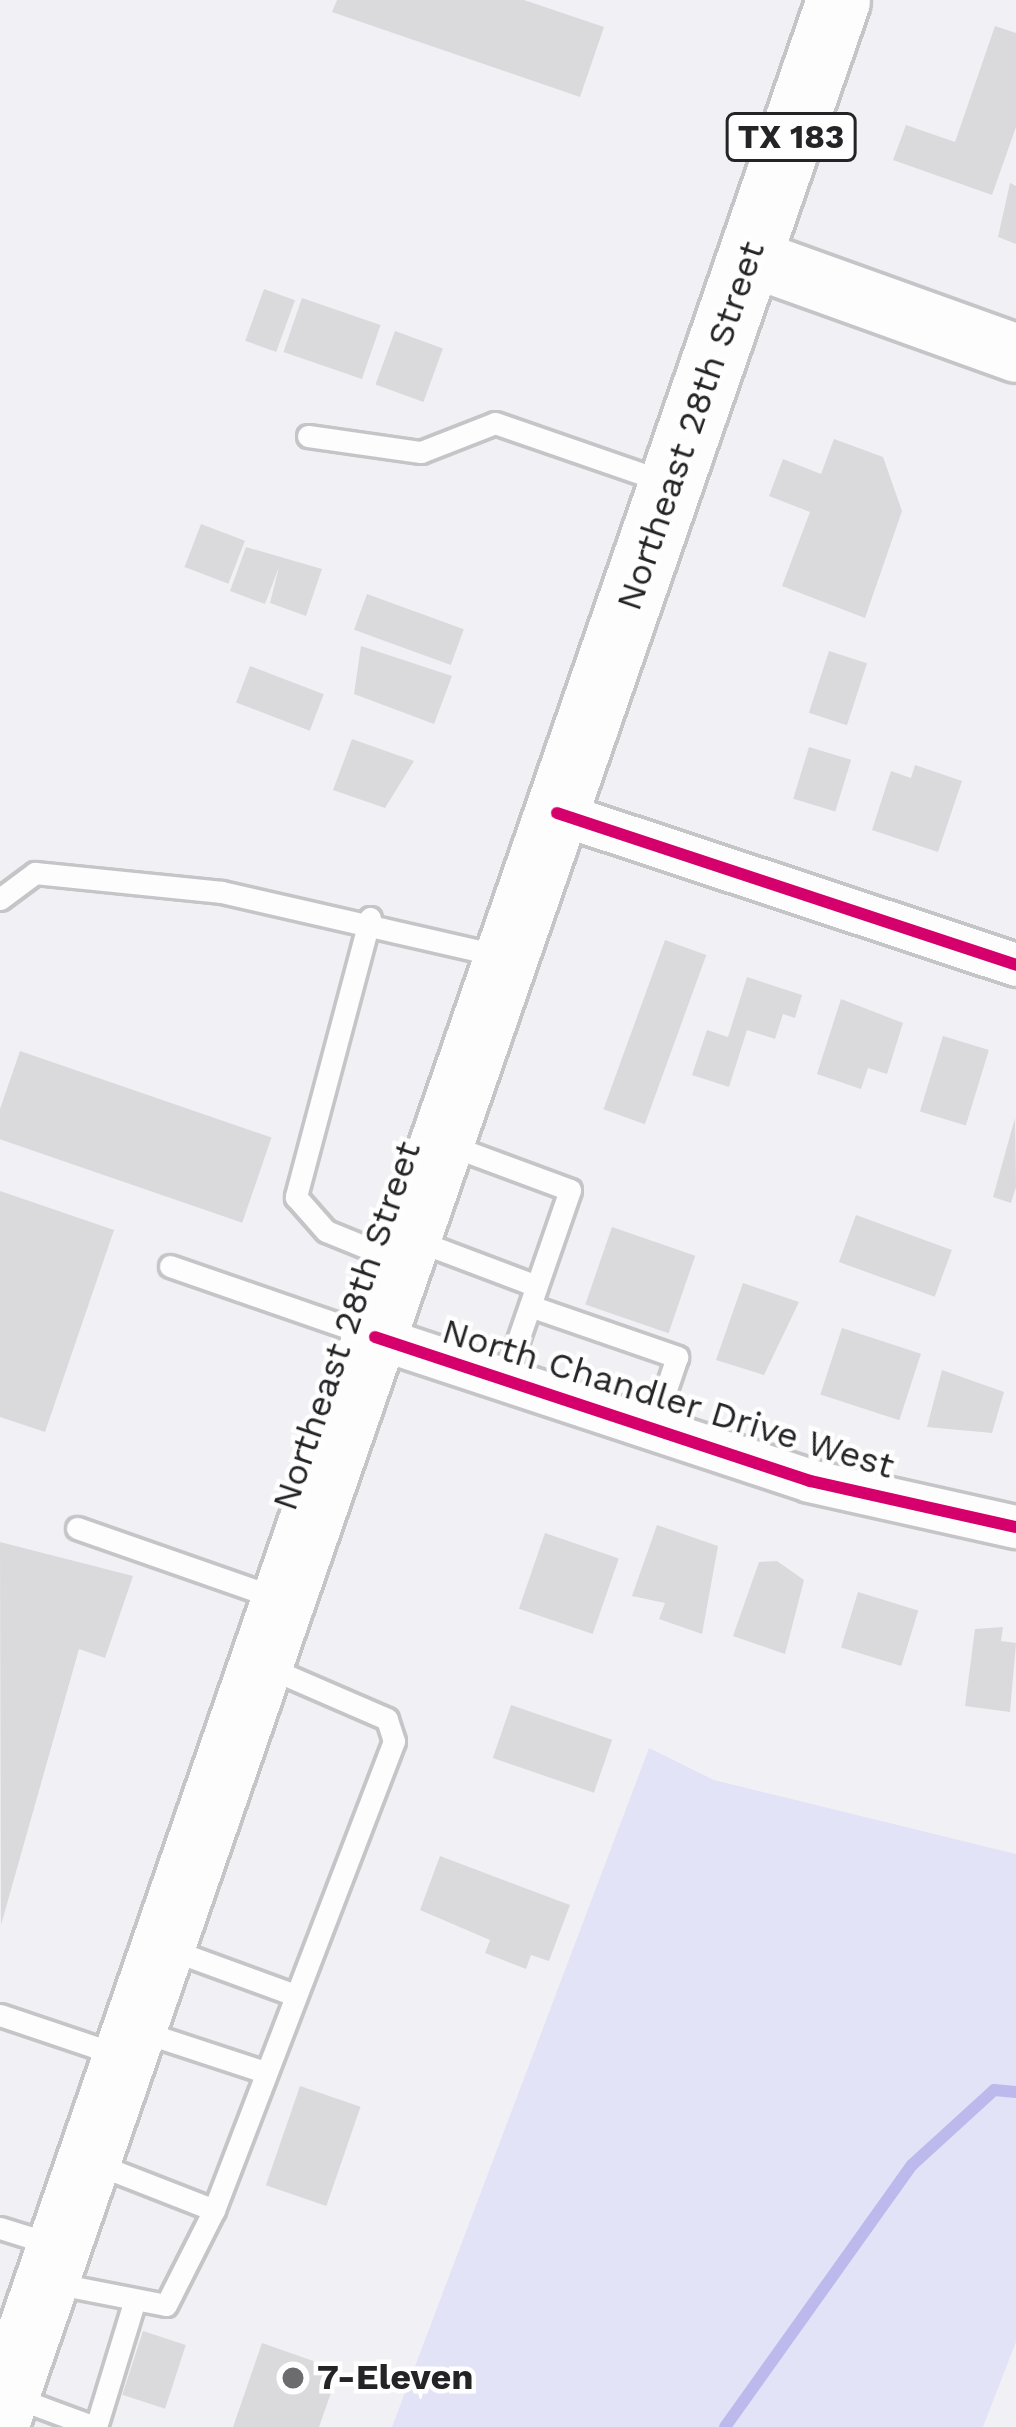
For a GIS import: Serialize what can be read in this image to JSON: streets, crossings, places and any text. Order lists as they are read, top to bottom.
{
  "streets": {
    "main road": ["TX 183", "Northeast 28th Street"],
    "street": ["North Chandler Drive West"]
  },
  "crossings": [
    ["Northeast 28th Street", "North Chandler Drive West"]
  ],
  "places": ["7-Eleven"]
}
